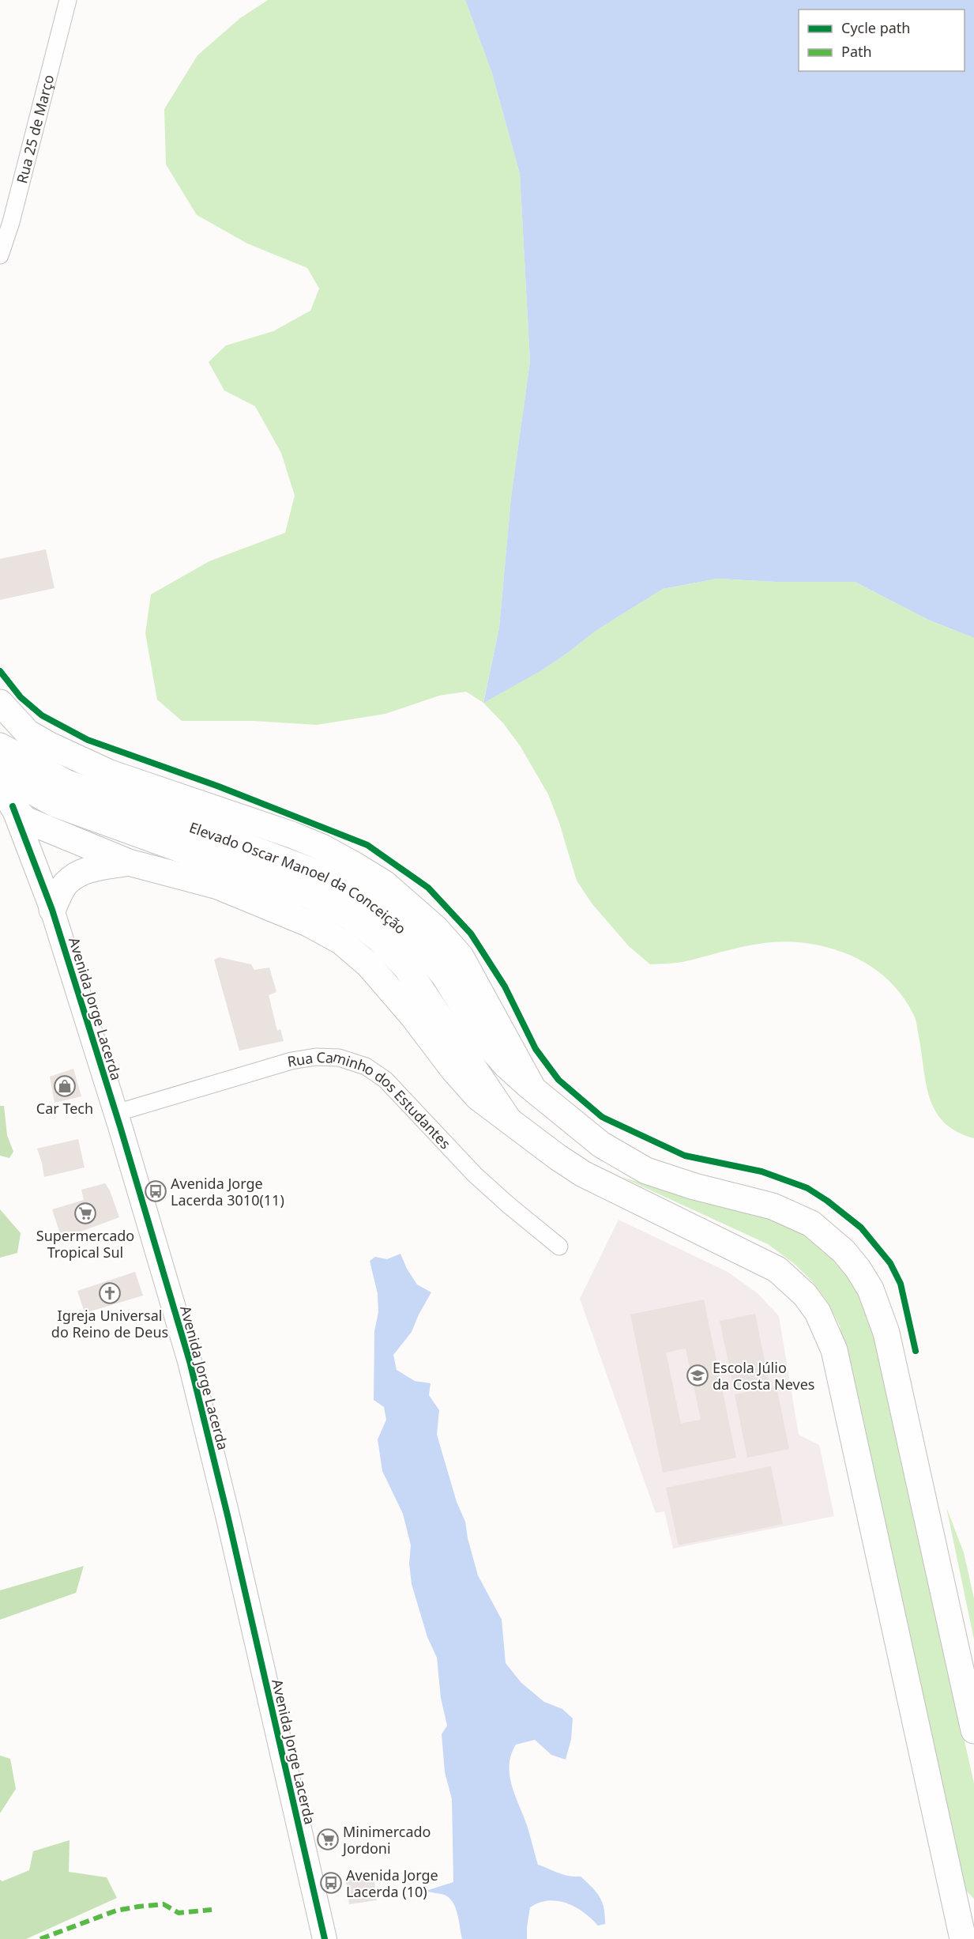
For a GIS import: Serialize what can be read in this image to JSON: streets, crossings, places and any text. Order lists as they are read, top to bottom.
{
  "streets": {
    "main road": ["Elevado Oscar Manoel da Conceição", "Avenida Jorge Lacerda"],
    "street": ["Rua 25 de Março", "Rua Caminho dos Estudantes"]
  },
  "crossings": [
    ["Avenida Jorge Lacerda", "Rua Caminho dos Estudantes"]
  ],
  "places": {
    "shop": ["Car Tech"],
    "bus stop": ["Avenida Jorge Lacerda 3010(11)", "Avenida Jorge Lacerda (10)"],
    "supermarket": ["Supermercado Tropical Sul", "Minimercado Jordoni"],
    "church": ["Igreja Universal do Reino de Deus"],
    "school or university": ["Escola Júlio da Costa Neves"]
  },
  "legend": ["Cycle path", "Path"]
}
